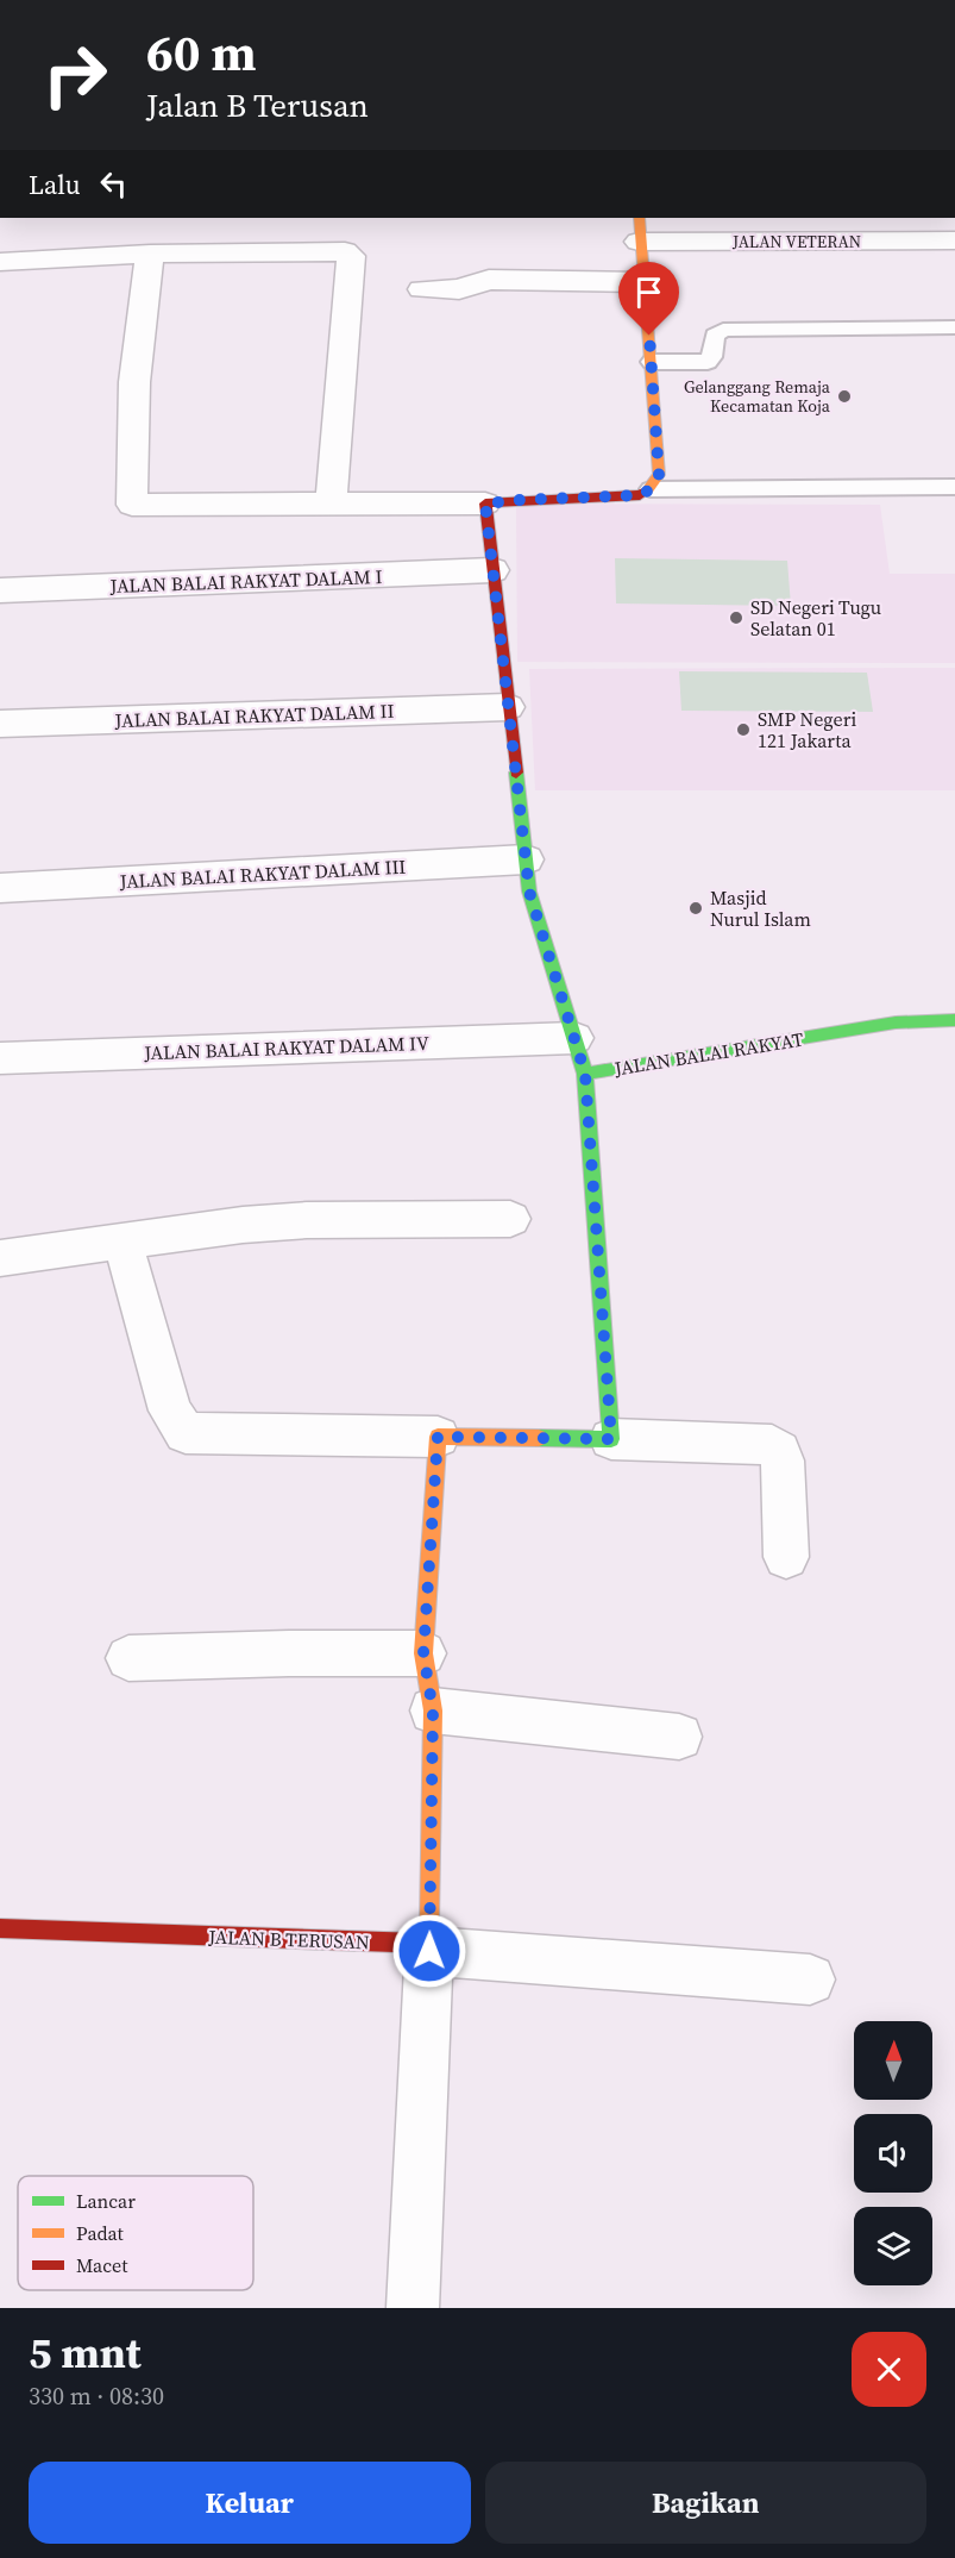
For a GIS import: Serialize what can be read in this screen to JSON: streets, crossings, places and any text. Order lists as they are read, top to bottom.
{
  "streets": {
    "street": [
      "JALAN VETERAN",
      "JALAN BALAI RAKYAT DALAM I",
      "JALAN BALAI RAKYAT DALAM II",
      "JALAN BALAI RAKYAT DALAM III",
      "JALAN BALAI RAKYAT DALAM IV",
      "JALAN BALAI RAKYAT",
      "JALAN B TERUSAN"
    ]
  },
  "places": [
    "Gelanggang Remaja Kecamatan Koja",
    "SD Negeri Tugu Selatan 01",
    "SMP Negeri 121 Jakarta",
    "Masjid Nurul Islam"
  ],
  "legend": ["Lancar", "Padat", "Macet"],
  "north": "top",
  "page": {
    "turn": ["60 m", "Jalan B Terusan"],
    "then": "Lalu",
    "heading": ["5 mnt", "330 m · 08:30"],
    "buttons": ["Keluar", "Bagikan"]
  }
}
